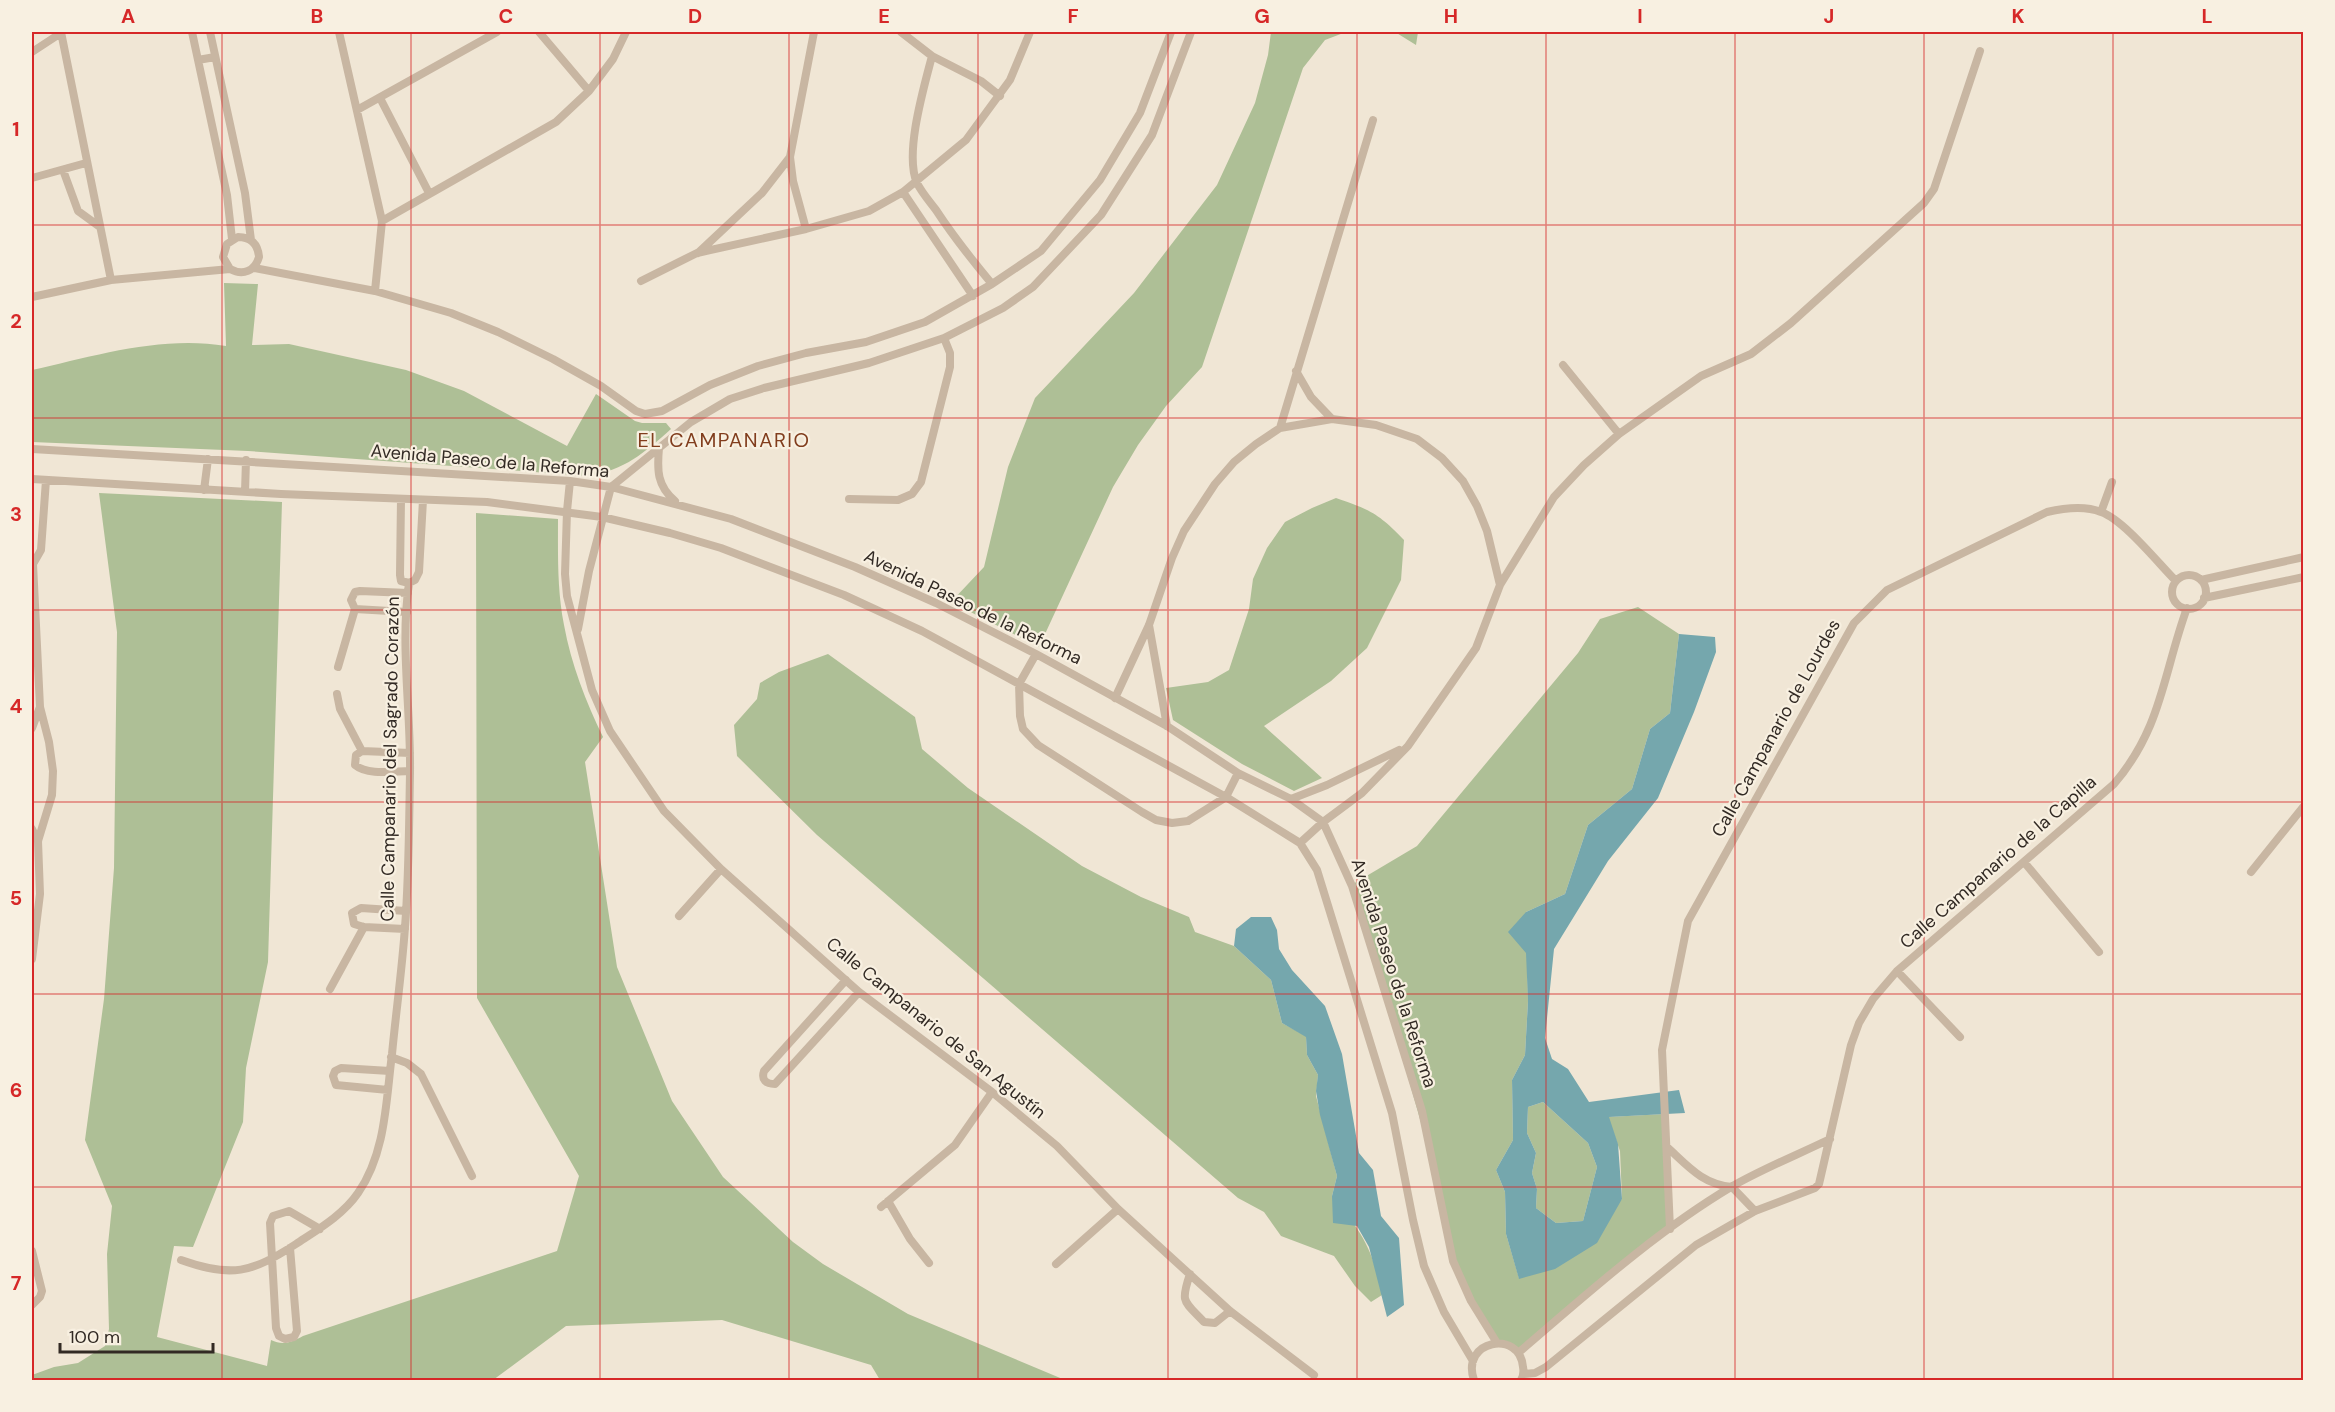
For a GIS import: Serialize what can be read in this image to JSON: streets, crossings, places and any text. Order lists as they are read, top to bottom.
{
  "streets": {
    "street": [
      "Avenida Paseo de la Reforma",
      "Calle Campanario de Lourdes",
      "Calle Campanario del Sagrado Corazón",
      "Calle Campanario de la Capilla",
      "Calle Campanario de San Agustín"
    ]
  },
  "crossings": [
    ["Avenida Paseo de la Reforma", "Calle Campanario de San Agustín"],
    ["Calle Campanario de Lourdes", "Calle Campanario de la Capilla"]
  ],
  "districts": ["EL CAMPANARIO"],
  "scale_bar": "100 m",
  "grid": {
    "columns": [
      "A",
      "B",
      "C",
      "D",
      "E",
      "F",
      "G",
      "H",
      "I",
      "J",
      "K",
      "L"
    ],
    "rows": [
      "1",
      "2",
      "3",
      "4",
      "5",
      "6",
      "7"
    ]
  }
}
